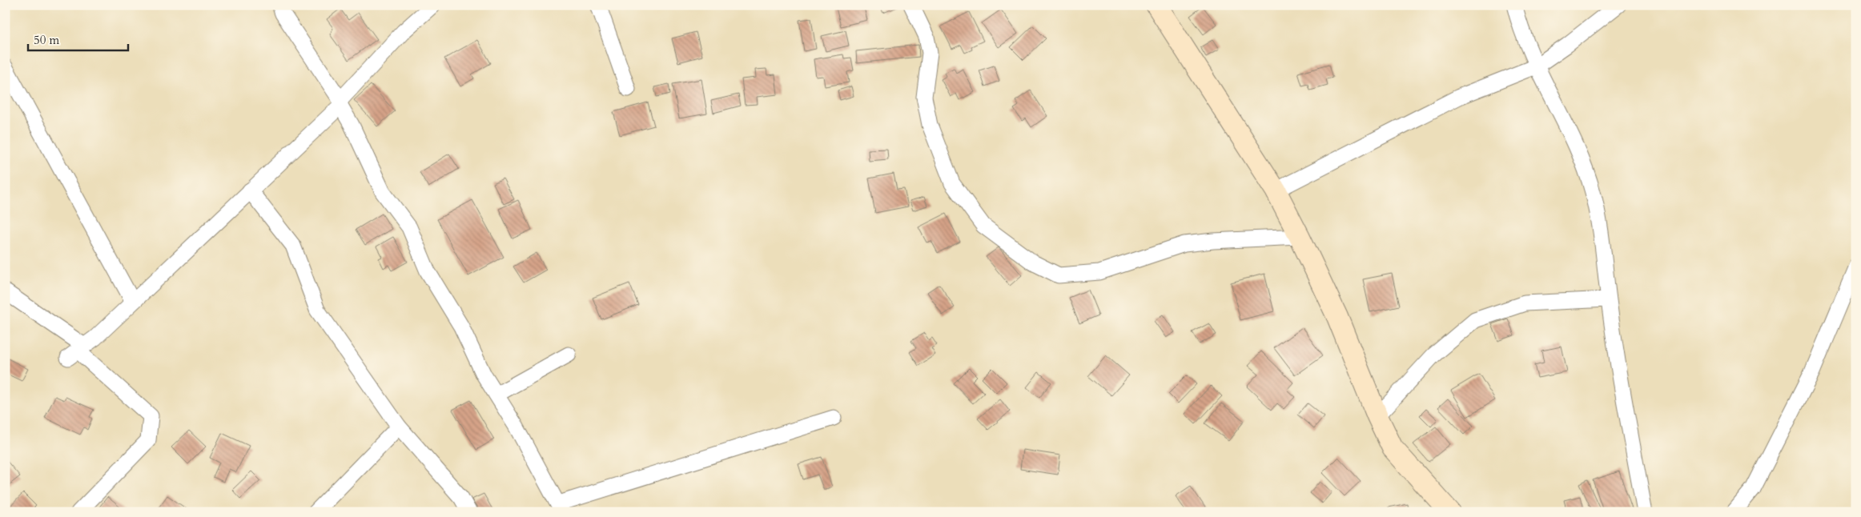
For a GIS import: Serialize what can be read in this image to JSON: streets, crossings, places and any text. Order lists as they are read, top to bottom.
{
  "scale_bar": "50 m"
}
